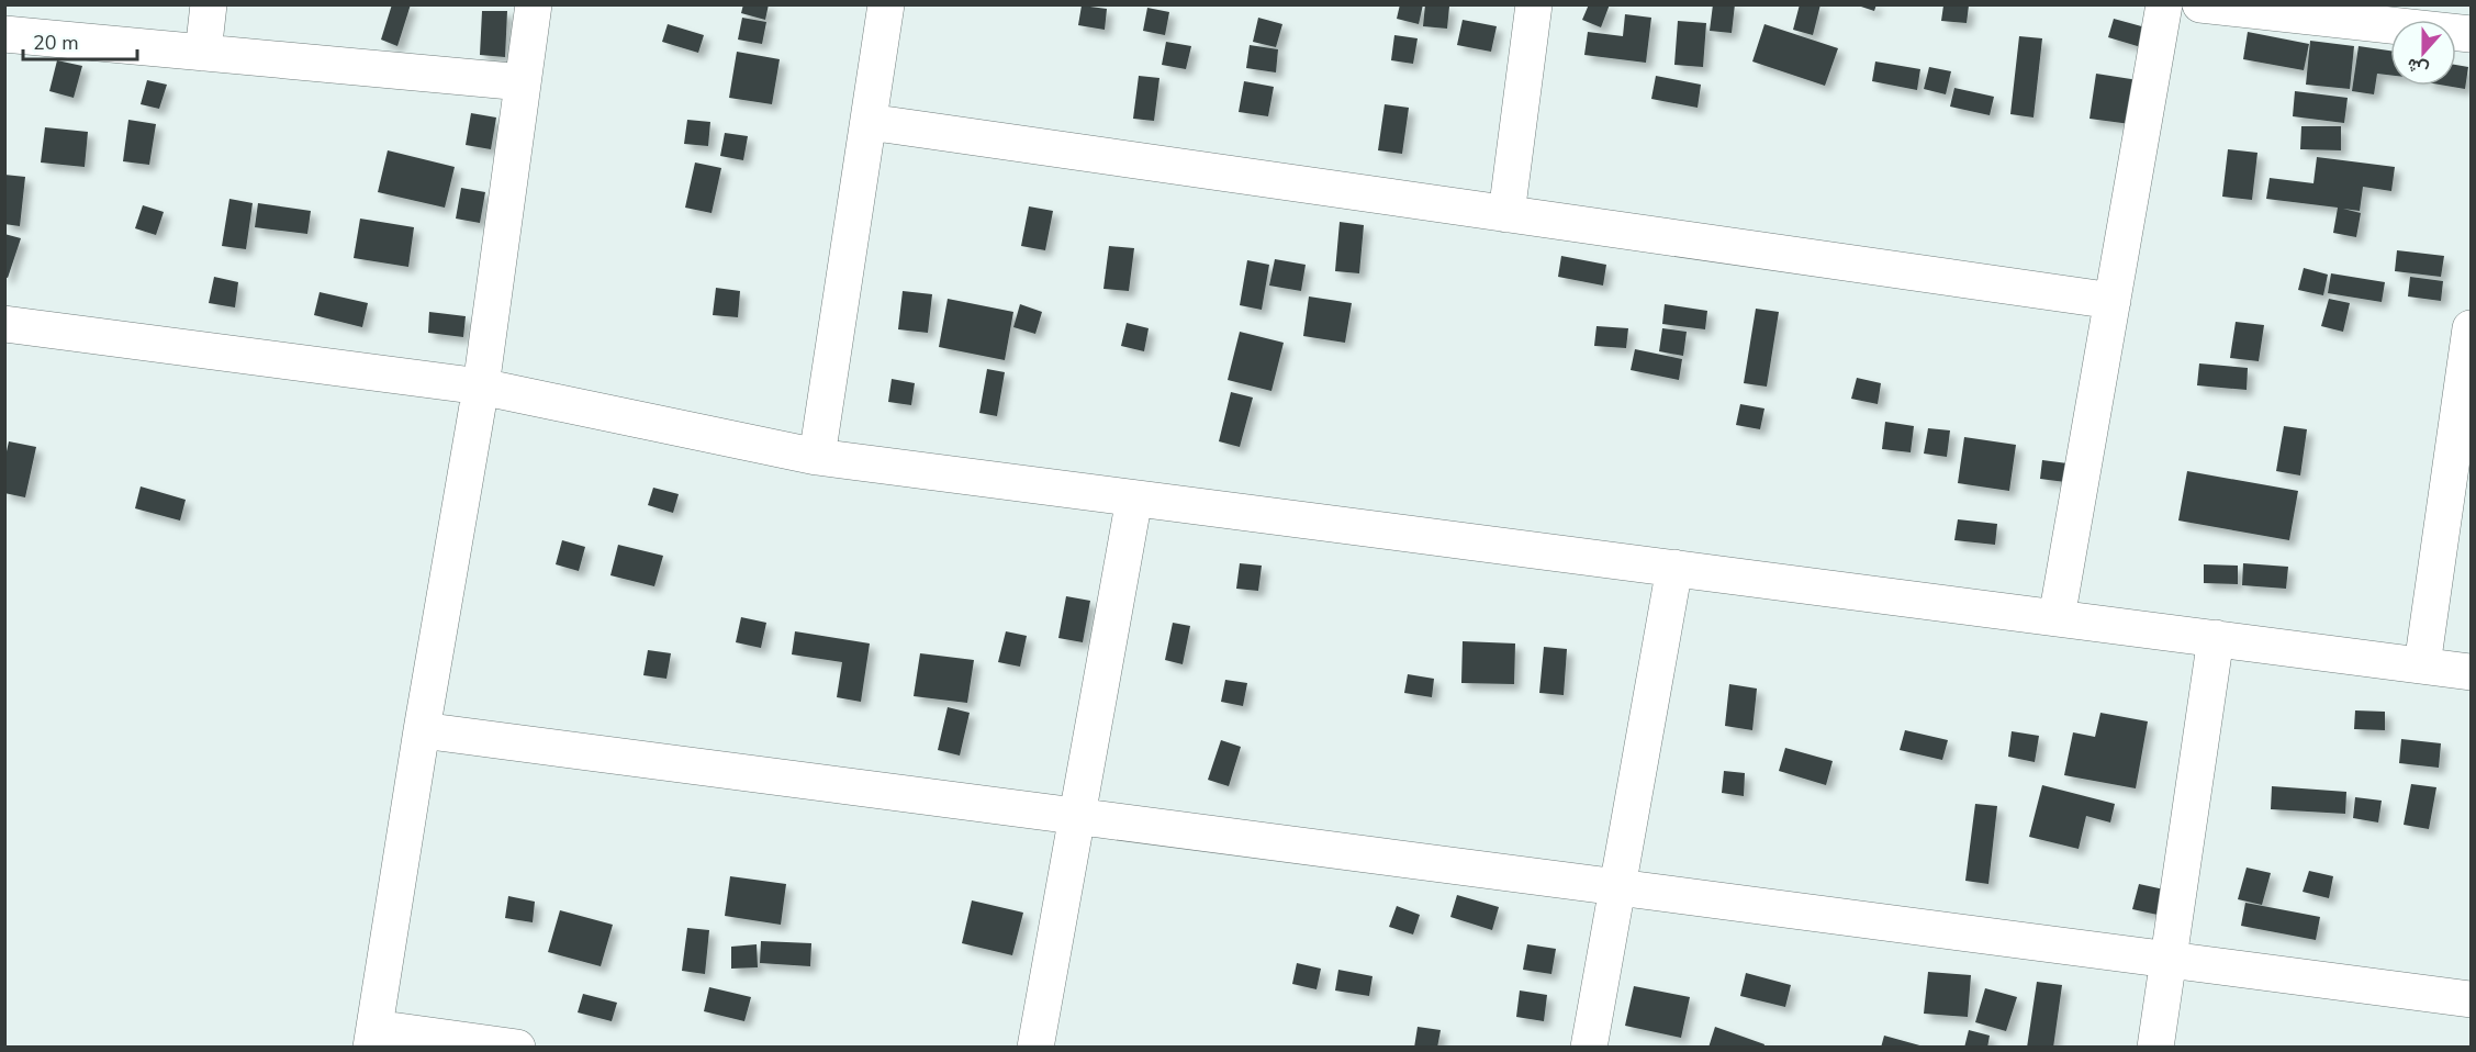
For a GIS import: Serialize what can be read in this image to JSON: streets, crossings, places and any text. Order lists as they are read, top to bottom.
{
  "scale_bar": "20 m",
  "north": "bottom"
}
